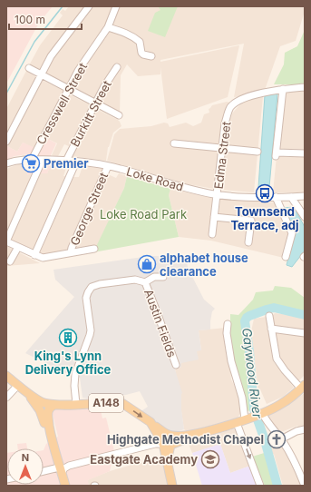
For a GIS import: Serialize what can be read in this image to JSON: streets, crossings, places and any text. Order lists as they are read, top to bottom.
{
  "streets": {
    "main road": ["A148"],
    "street": [
      "Cresswell Street",
      "Burkitt Street",
      "Edma Street",
      "Loke Road",
      "George Street",
      "Austin Fields"
    ]
  },
  "crossings": [
    ["Cresswell Street", "Loke Road"],
    ["Burkitt Street", "Loke Road"],
    ["Edma Street", "Loke Road"],
    ["Loke Road", "George Street"],
    ["Austin Fields", "A148"]
  ],
  "water": ["Gaywood River"],
  "parks": ["Loke Road Park"],
  "places": {
    "supermarket": ["Premier"],
    "bus stop": ["Townsend Terrace, adj"],
    "shop": ["alphabet house clearance"],
    "building": ["King's Lynn Delivery Office"],
    "church": ["Highgate Methodist Chapel"],
    "school or university": ["Eastgate Academy"]
  },
  "scale_bar": "100 m",
  "north": "top"
}
